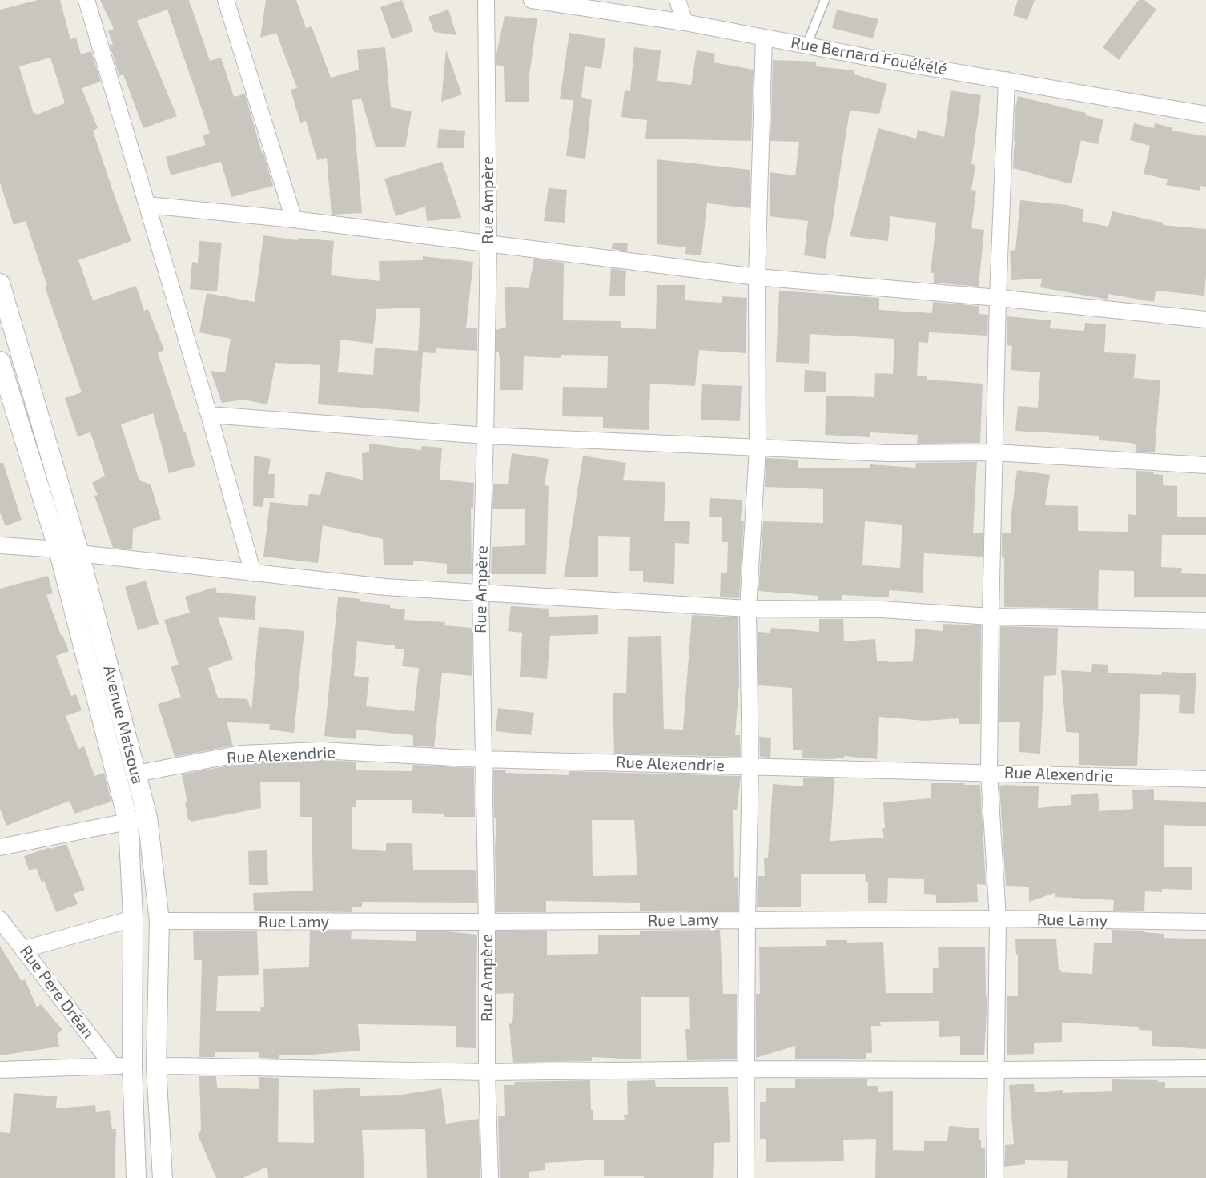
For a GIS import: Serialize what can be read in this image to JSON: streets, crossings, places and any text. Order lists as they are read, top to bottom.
{
  "streets": {
    "street": [
      "Rue Bernard Fouékélé",
      "Rue Ampère",
      "Avenue Matsoua",
      "Rue Alexendrie",
      "Rue Lamy",
      "Rue Père Dréan"
    ]
  },
  "crossings": [
    ["Rue Ampère", "Rue Alexendrie"],
    ["Rue Ampère", "Rue Lamy"],
    ["Avenue Matsoua", "Rue Alexendrie"],
    ["Avenue Matsoua", "Rue Lamy"]
  ]
}
